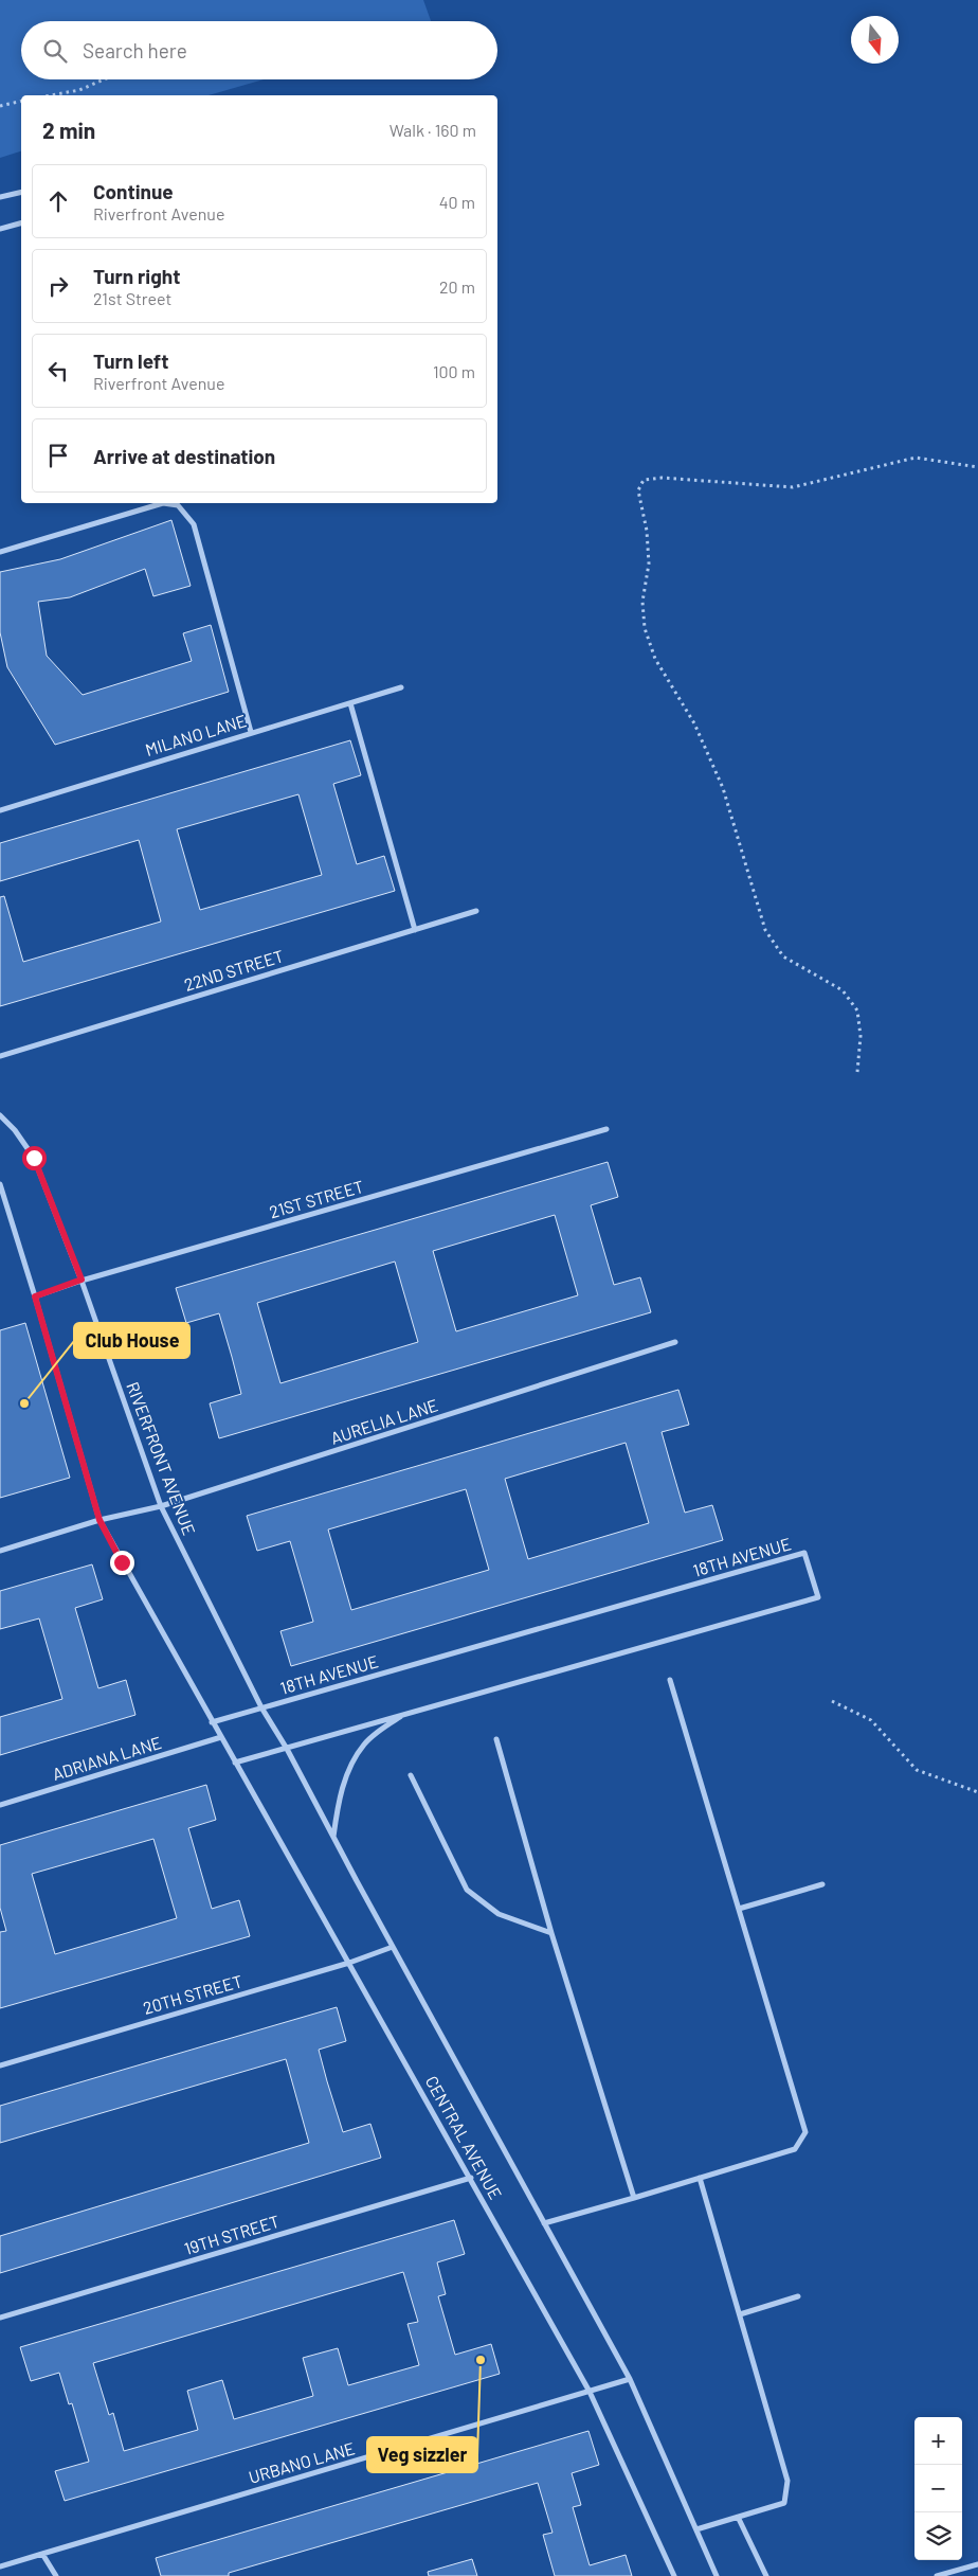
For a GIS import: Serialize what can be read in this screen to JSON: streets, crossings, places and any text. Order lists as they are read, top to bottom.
{
  "streets": {
    "street": [
      "MILANO LANE",
      "22ND STREET",
      "21ST STREET",
      "AURELIA LANE",
      "RIVERFRONT AVENUE",
      "18TH AVENUE",
      "ADRIANA LANE",
      "20TH STREET",
      "CENTRAL AVENUE",
      "19TH STREET",
      "URBANO LANE"
    ]
  },
  "crossings": [
    ["21ST STREET", "RIVERFRONT AVENUE"],
    ["AURELIA LANE", "RIVERFRONT AVENUE"],
    ["RIVERFRONT AVENUE", "18TH AVENUE"],
    ["RIVERFRONT AVENUE", "CENTRAL AVENUE"],
    ["18TH AVENUE", "CENTRAL AVENUE"],
    ["ADRIANA LANE", "CENTRAL AVENUE"],
    ["20TH STREET", "CENTRAL AVENUE"],
    ["CENTRAL AVENUE", "19TH STREET"],
    ["CENTRAL AVENUE", "URBANO LANE"]
  ],
  "places": ["Club House", "Veg sizzler"],
  "north": "bottom",
  "page": {
    "search": "Search here",
    "heading": ["2 min", "Walk · 160 m"],
    "list": [
      ["Continue", "Riverfront Avenue", "40 m"],
      ["Turn right", "21st Street", "20 m"],
      ["Turn left", "Riverfront Avenue", "100 m"],
      "Arrive at destination"
    ],
    "map_buttons": ["+", "−"]
  }
}
